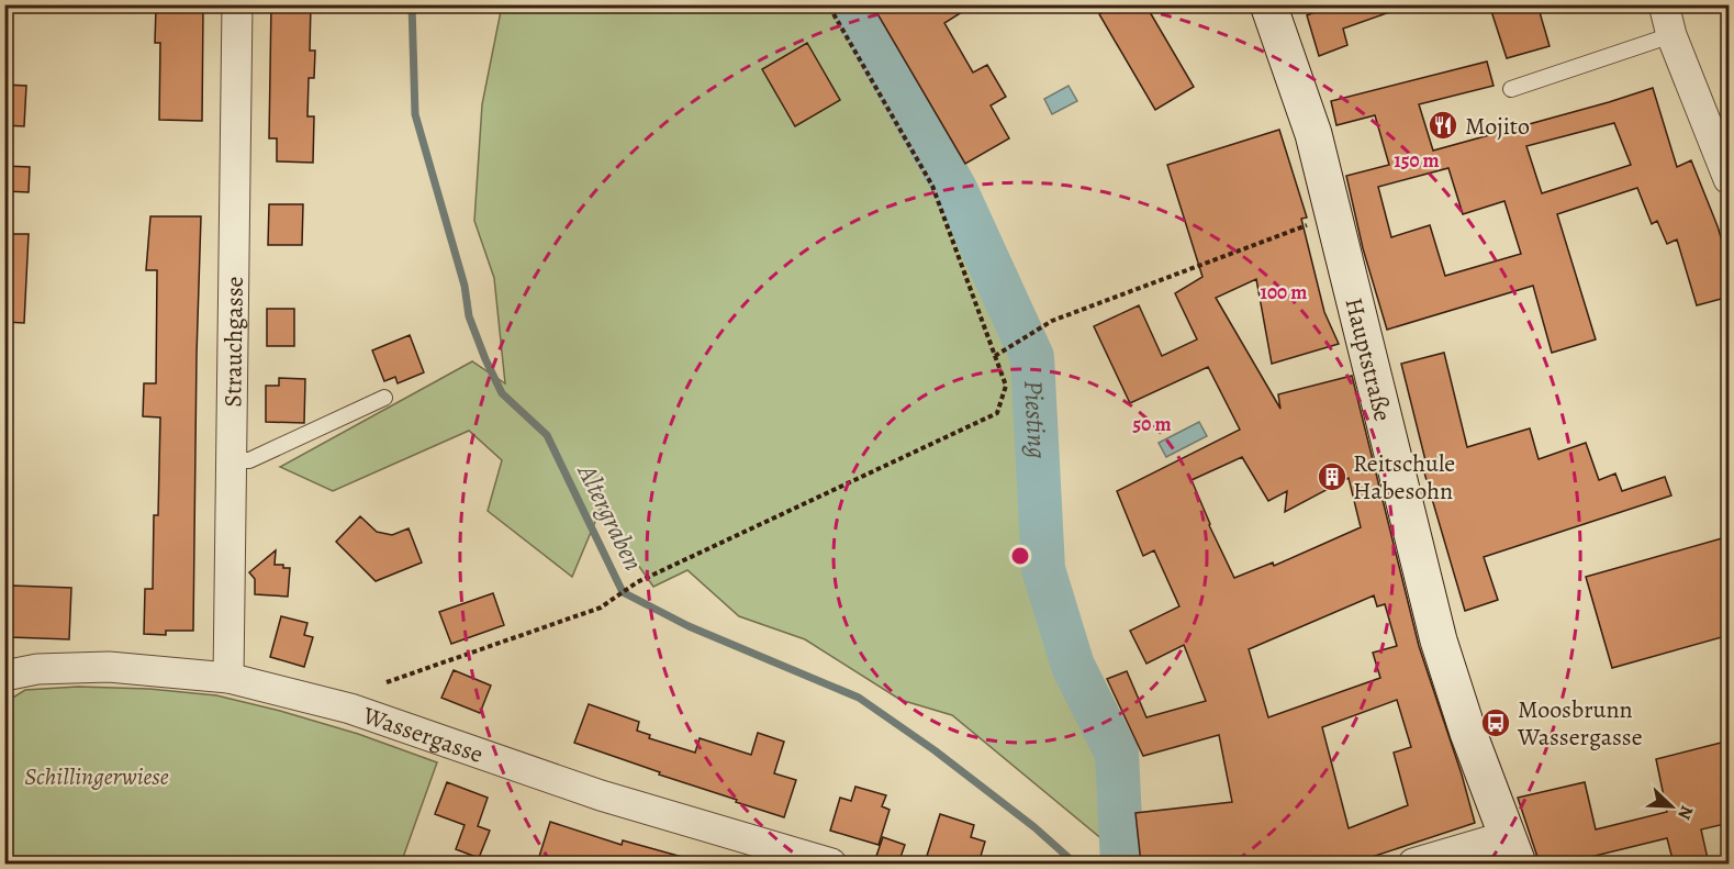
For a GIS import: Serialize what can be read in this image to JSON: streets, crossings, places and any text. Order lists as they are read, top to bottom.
{
  "streets": {
    "main road": ["Hauptstraße"],
    "street": ["Strauchgasse", "Wassergasse"]
  },
  "crossings": [
    ["Strauchgasse", "Wassergasse"]
  ],
  "water": ["Piesting", "Altergraben"],
  "parks": ["Schillingerwiese"],
  "places": {
    "restaurant": ["Mojito"],
    "building": ["Reitschule Habesohn"],
    "bus stop": ["Moosbrunn Wassergasse"]
  },
  "north": "bottom right",
  "rings": ["150 m", "100 m", "50 m"]
}
